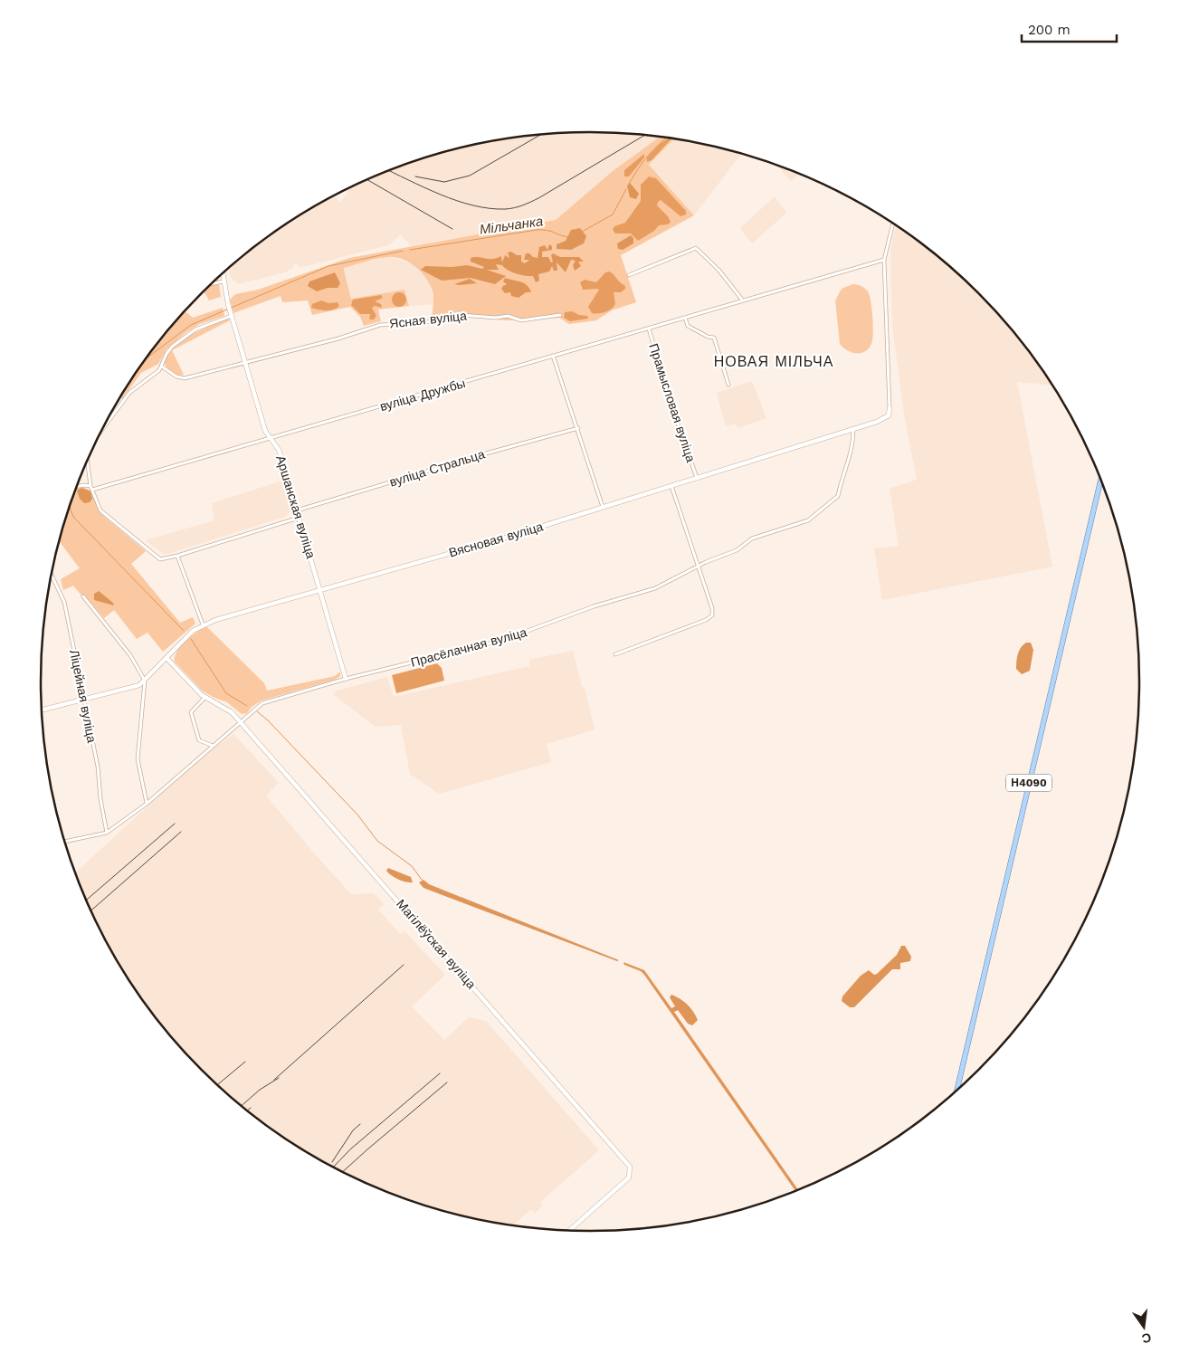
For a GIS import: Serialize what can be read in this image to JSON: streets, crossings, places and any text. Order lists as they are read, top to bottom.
{
  "streets": {
    "main road": ["Н4090"],
    "street": [
      "Ясная вуліца",
      "вуліца Дружбы",
      "Прамысловая вуліца",
      "вуліца Стральца",
      "Аршанская вуліца",
      "Вясновая вуліца",
      "Прасёлачная вуліца",
      "Ліцейная вуліца",
      "Магілёўская вуліца"
    ]
  },
  "crossings": [
    ["Ясная вуліца", "Аршанская вуліца"],
    ["вуліца Дружбы", "Прамысловая вуліца"],
    ["вуліца Дружбы", "Аршанская вуліца"],
    ["Прамысловая вуліца", "Вясновая вуліца"],
    ["вуліца Стральца", "Аршанская вуліца"],
    ["Аршанская вуліца", "Вясновая вуліца"],
    ["Аршанская вуліца", "Прасёлачная вуліца"],
    ["Вясновая вуліца", "Прасёлачная вуліца"],
    ["Вясновая вуліца", "Ліцейная вуліца"],
    ["Вясновая вуліца", "Магілёўская вуліца"],
    ["Прасёлачная вуліца", "Ліцейная вуліца"],
    ["Прасёлачная вуліца", "Магілёўская вуліца"]
  ],
  "districts": ["НОВАЯ МІЛЬЧА"],
  "water": ["Мільчанка"],
  "scale_bar": "200 m",
  "north": "bottom"
}
